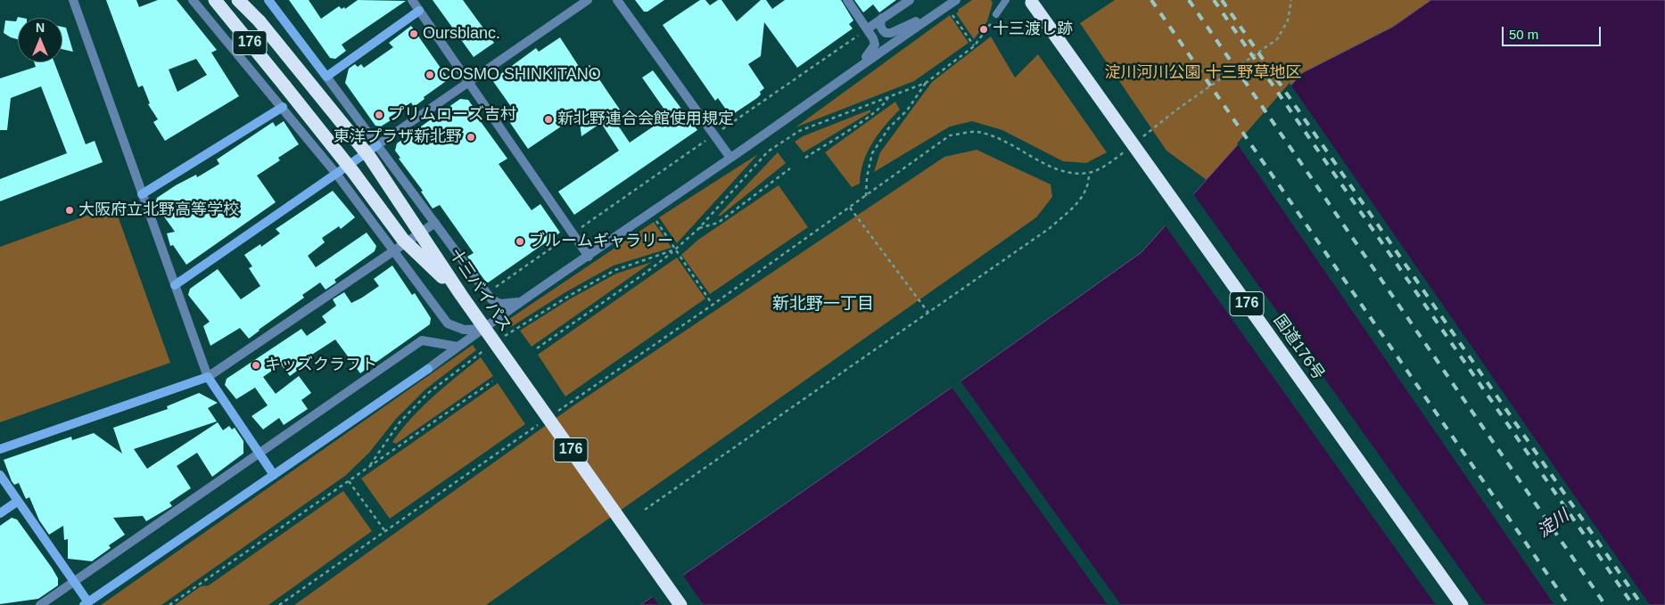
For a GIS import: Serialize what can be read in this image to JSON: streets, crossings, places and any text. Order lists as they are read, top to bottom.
{
  "streets": {
    "highway": ["176", "十三バイパス", "国道176号"]
  },
  "crossings": [
    ["176", "十三バイパス"]
  ],
  "districts": ["新北野一丁目"],
  "water": ["淀川"],
  "parks": ["淀川河川公園 十三野草地区"],
  "places": [
    "十三渡し跡",
    "Oursblanc.",
    "COSMO SHINKITANO",
    "プリムローズ吉村",
    "新北野連合会館使用規定",
    "東洋プラザ新北野",
    "大阪府立北野高等学校",
    "ブルームギャラリー",
    "キッズクラフト"
  ],
  "scale_bar": "50 m",
  "north": "top"
}
